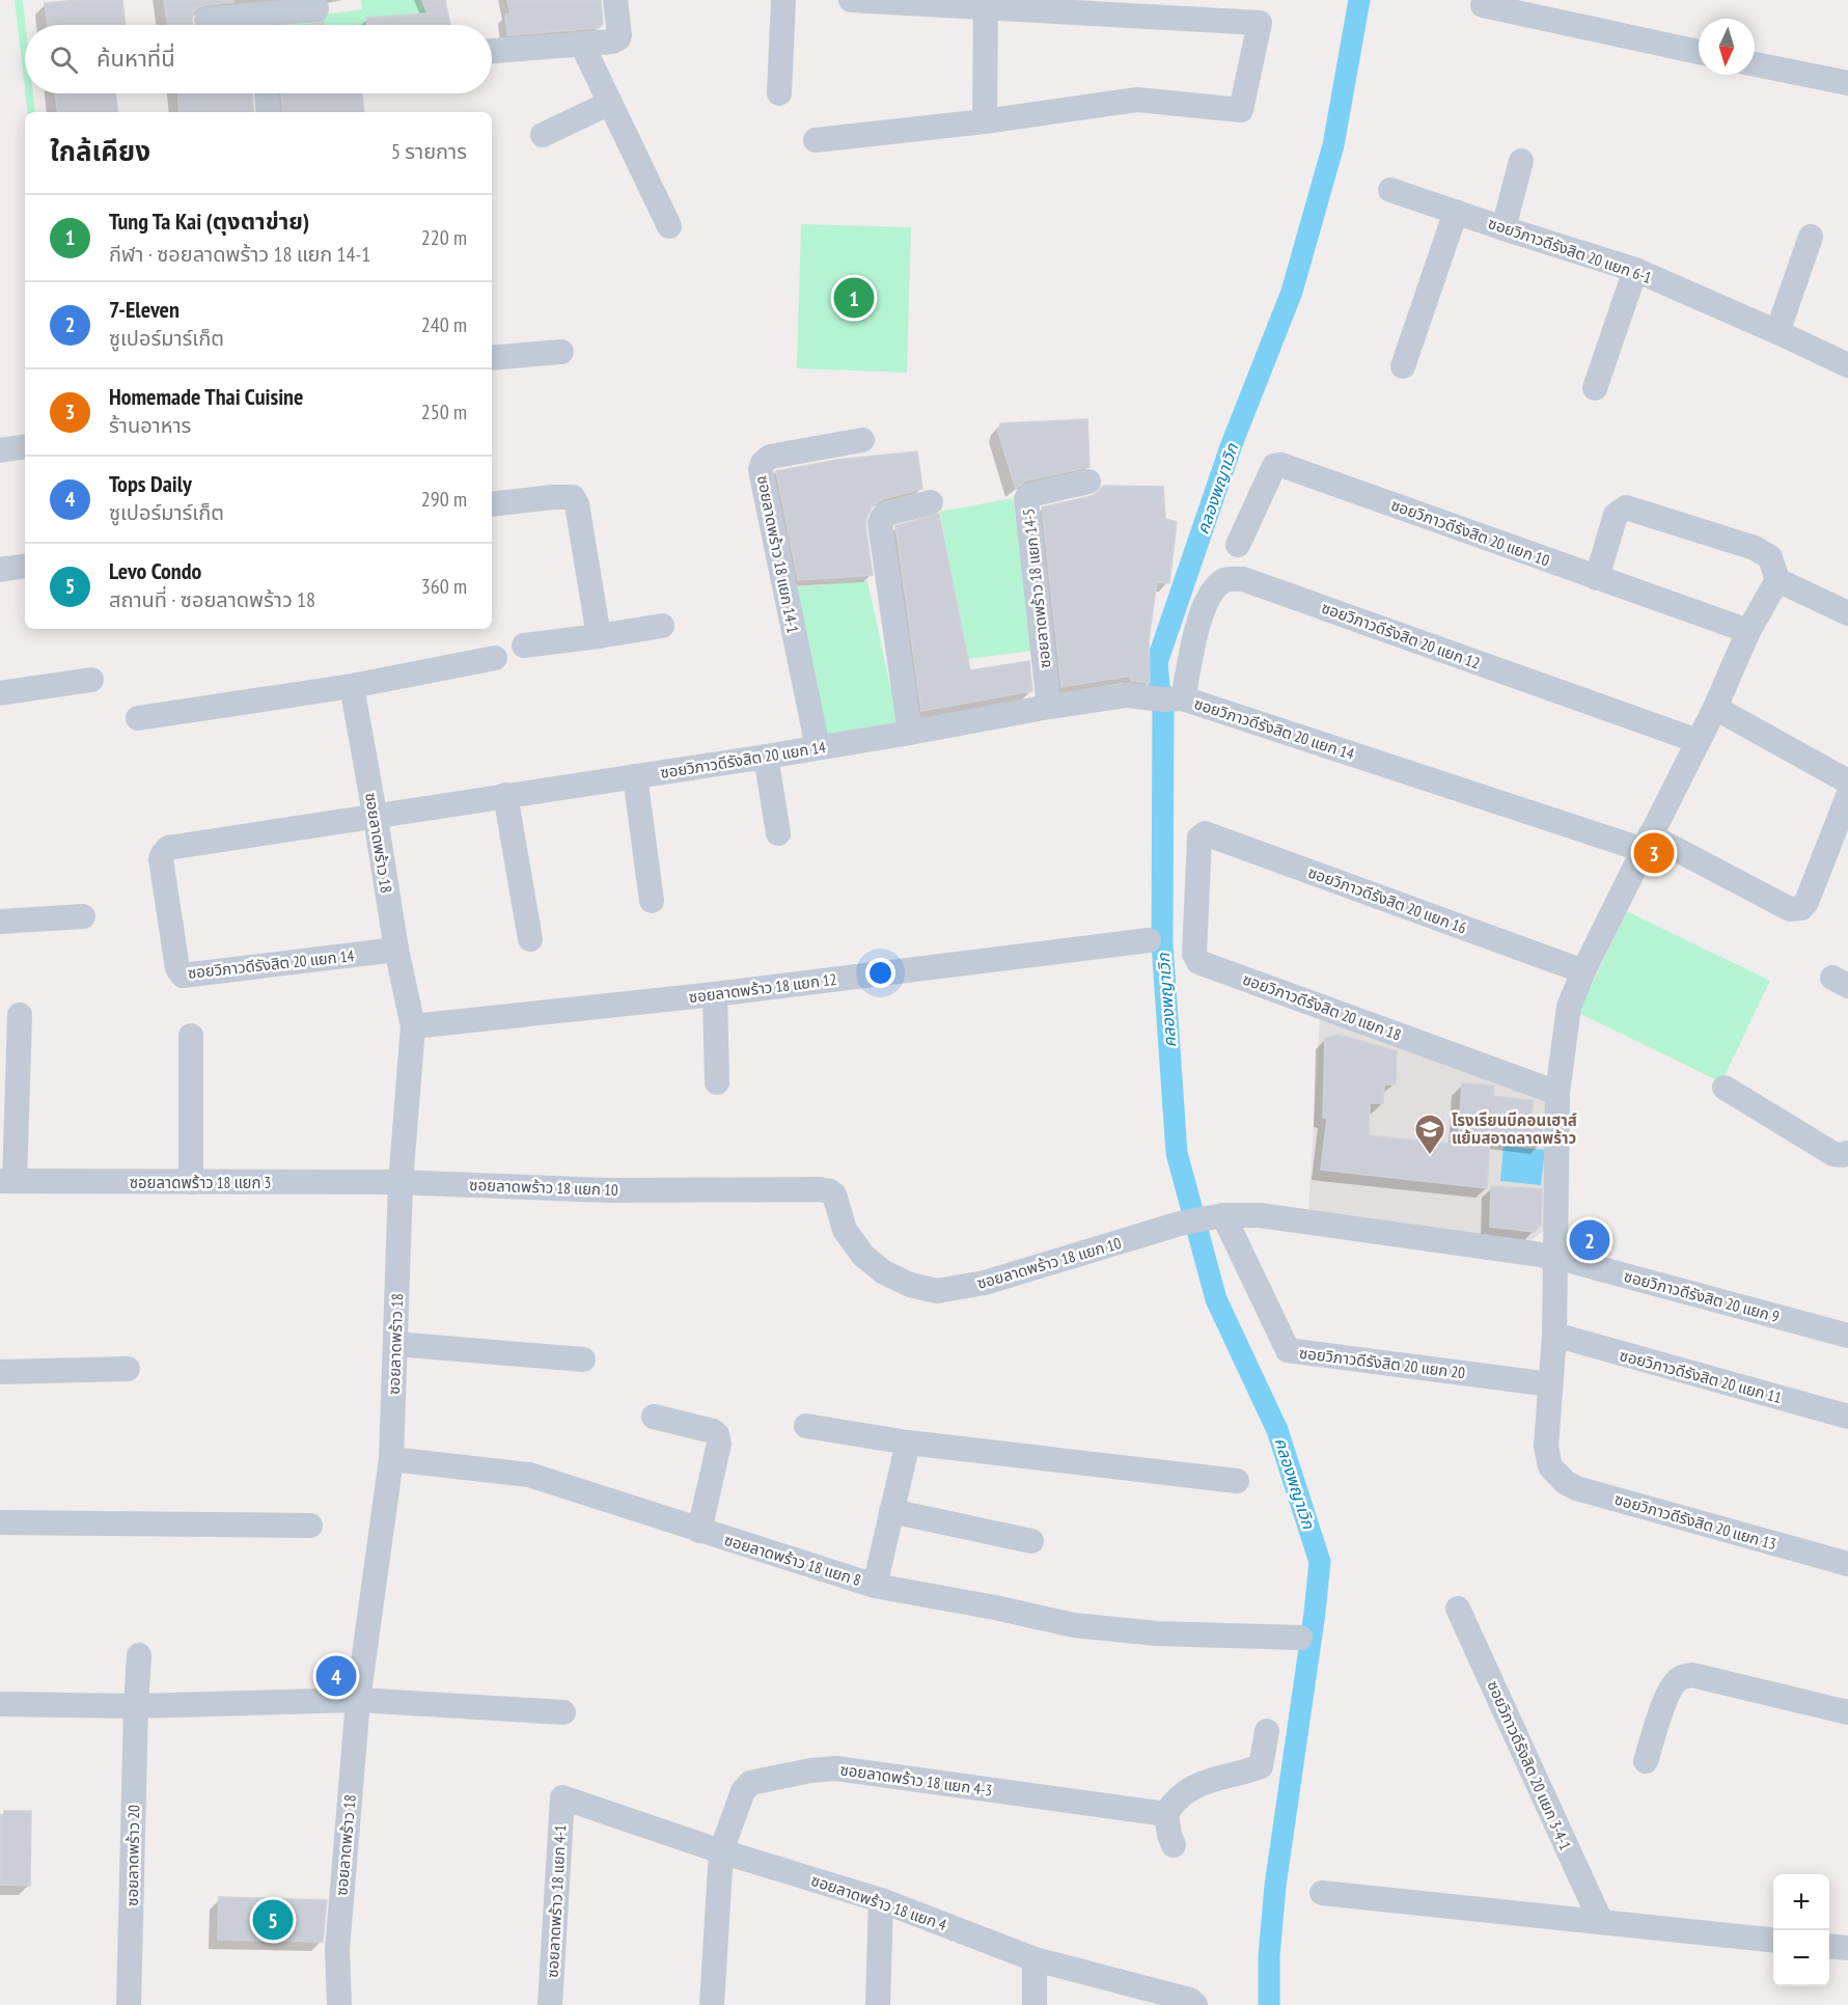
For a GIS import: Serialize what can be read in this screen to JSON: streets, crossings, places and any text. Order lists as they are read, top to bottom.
{
  "streets": {
    "street": [
      "ซอยวิภาวดีรังสิต 20 แยก 6-1",
      "ซอยวิภาวดีรังสิต 20 แยก 10",
      "ซอยลาดพร้าว 18 แยก 14-1",
      "ซอยลาดพร้าว 18 แยก 14-5",
      "ซอยวิภาวดีรังสิต 20 แยก 12",
      "ซอยวิภาวดีรังสิต 20 แยก 14",
      "ซอยลาดพร้าว 18",
      "ซอยวิภาวดีรังสิต 20 แยก 16",
      "ซอยลาดพร้าว 18 แยก 12",
      "ซอยวิภาวดีรังสิต 20 แยก 18",
      "ซอยลาดพร้าว 18 แยก 3",
      "ซอยลาดพร้าว 18 แยก 10",
      "ซอยวิภาวดีรังสิต 20 แยก 9",
      "ซอยวิภาวดีรังสิต 20 แยก 20",
      "ซอยวิภาวดีรังสิต 20 แยก 11",
      "ซอยวิภาวดีรังสิต 20 แยก 13",
      "ซอยลาดพร้าว 18 แยก 8",
      "ซอยวิภาวดีรังสิต 20 แยก 3-4-1",
      "ซอยลาดพร้าว 18 แยก 4-3",
      "ซอยลาดพร้าว 20",
      "ซอยลาดพร้าว 18 แยก 4-1",
      "ซอยลาดพร้าว 18 แยก 4"
    ]
  },
  "crossings": [
    ["ซอยลาดพร้าว 18 แยก 14-1", "ซอยวิภาวดีรังสิต 20 แยก 14"],
    ["ซอยลาดพร้าว 18 แยก 14-5", "ซอยวิภาวดีรังสิต 20 แยก 14"],
    ["ซอยวิภาวดีรังสิต 20 แยก 12", "ซอยวิภาวดีรังสิต 20 แยก 14"],
    ["ซอยวิภาวดีรังสิต 20 แยก 14", "ซอยลาดพร้าว 18"],
    ["ซอยลาดพร้าว 18", "ซอยลาดพร้าว 18 แยก 12"],
    ["ซอยลาดพร้าว 18", "ซอยลาดพร้าว 18 แยก 3"],
    ["ซอยลาดพร้าว 18", "ซอยลาดพร้าว 18 แยก 10"],
    ["ซอยลาดพร้าว 18", "ซอยลาดพร้าว 18 แยก 8"],
    ["ซอยวิภาวดีรังสิต 20 แยก 16", "ซอยวิภาวดีรังสิต 20 แยก 18"],
    ["ซอยลาดพร้าว 18 แยก 3", "ซอยลาดพร้าว 18 แยก 10"],
    ["ซอยลาดพร้าว 18 แยก 10", "ซอยวิภาวดีรังสิต 20 แยก 9"],
    ["ซอยลาดพร้าว 18 แยก 10", "ซอยวิภาวดีรังสิต 20 แยก 20"],
    ["ซอยวิภาวดีรังสิต 20 แยก 20", "ซอยวิภาวดีรังสิต 20 แยก 13"],
    ["ซอยลาดพร้าว 18 แยก 4-3", "ซอยลาดพร้าว 18 แยก 4"],
    ["ซอยลาดพร้าว 18 แยก 4-1", "ซอยลาดพร้าว 18 แยก 4"]
  ],
  "water": ["คลองพญาเวิก"],
  "places": {
    "school or university": ["โรงเรียนบีคอนเฮาส์ แย้มสอาดลาดพร้าว"]
  },
  "north": "bottom",
  "page": {
    "search": "ค้นหาที่นี่",
    "heading": ["ใกล้เคียง", "5 รายการ"],
    "list": [
      {
        "mark": "1",
        "name": "Tung Ta Kai (ตุงตาข่าย)",
        "note": "กีฬา · ซอยลาดพร้าว 18 แยก 14-1",
        "value": "220 m"
      },
      {
        "mark": "2",
        "name": "7-Eleven",
        "note": "ซูเปอร์มาร์เก็ต",
        "value": "240 m"
      },
      {
        "mark": "3",
        "name": "Homemade Thai Cuisine",
        "note": "ร้านอาหาร",
        "value": "250 m"
      },
      {
        "mark": "4",
        "name": "Tops Daily",
        "note": "ซูเปอร์มาร์เก็ต",
        "value": "290 m"
      },
      {
        "mark": "5",
        "name": "Levo Condo",
        "note": "สถานที่ · ซอยลาดพร้าว 18",
        "value": "360 m"
      }
    ],
    "pins": [
      "1",
      "3",
      "2",
      "4",
      "5"
    ],
    "map_buttons": ["+", "−"]
  }
}
